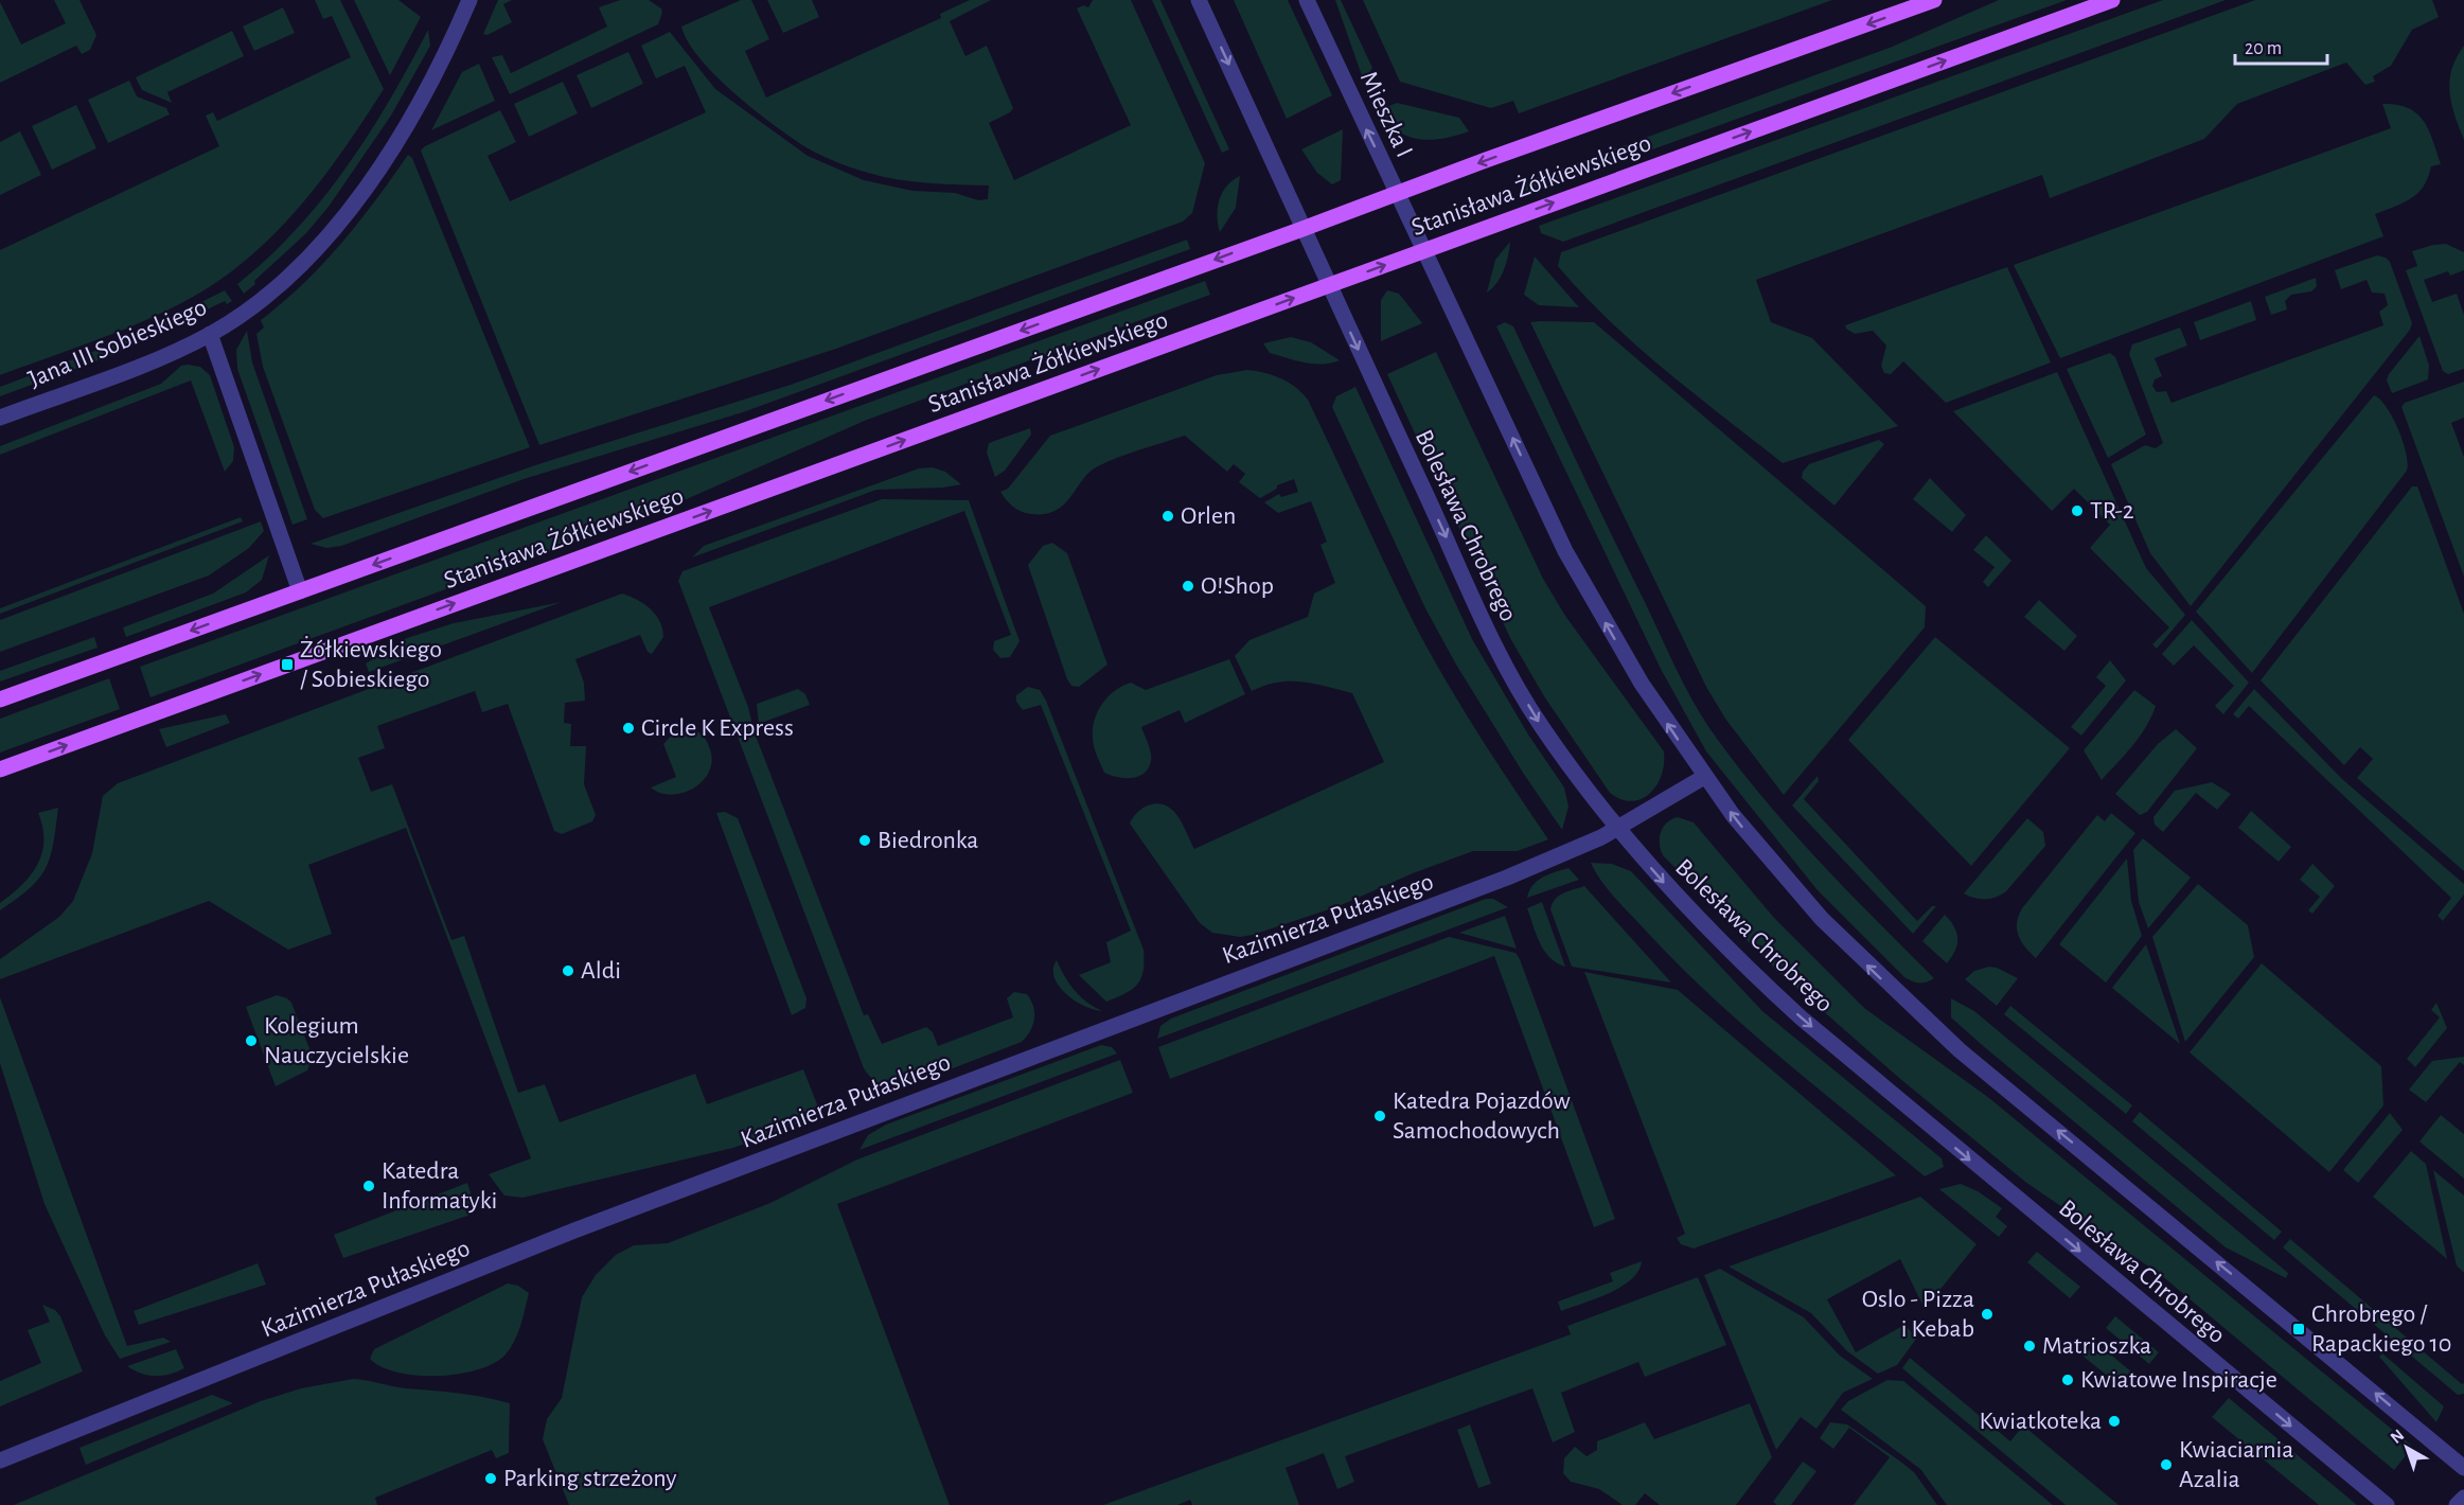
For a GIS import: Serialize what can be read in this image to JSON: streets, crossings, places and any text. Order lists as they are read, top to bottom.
{
  "streets": {
    "main road": ["Stanisława Żółkiewskiego"],
    "street": [
      "Mieszka I",
      "Jana III Sobieskiego",
      "Bolesława Chrobrego",
      "Kazimierza Pułaskiego"
    ]
  },
  "crossings": [
    ["Mieszka I", "Stanisława Żółkiewskiego"],
    ["Stanisława Żółkiewskiego", "Bolesława Chrobrego"],
    ["Bolesława Chrobrego", "Kazimierza Pułaskiego"]
  ],
  "places": {
    "other": [
      "TR-2",
      "Orlen",
      "O!Shop",
      "Circle K Express",
      "Biedronka",
      "Aldi",
      "Kolegium Nauczycielskie",
      "Katedra Pojazdów Samochodowych",
      "Katedra Informatyki",
      "Oslo - Pizza i Kebab",
      "Matrioszka",
      "Kwiatowe Inspiracje",
      "Kwiatkoteka",
      "Kwiaciarnia Azalia",
      "Parking strzeżony"
    ],
    "transit": ["Żółkiewskiego / Sobieskiego", "Chrobrego / Rapackiego 10"]
  },
  "scale_bar": "20 m",
  "north": "top left"
}
